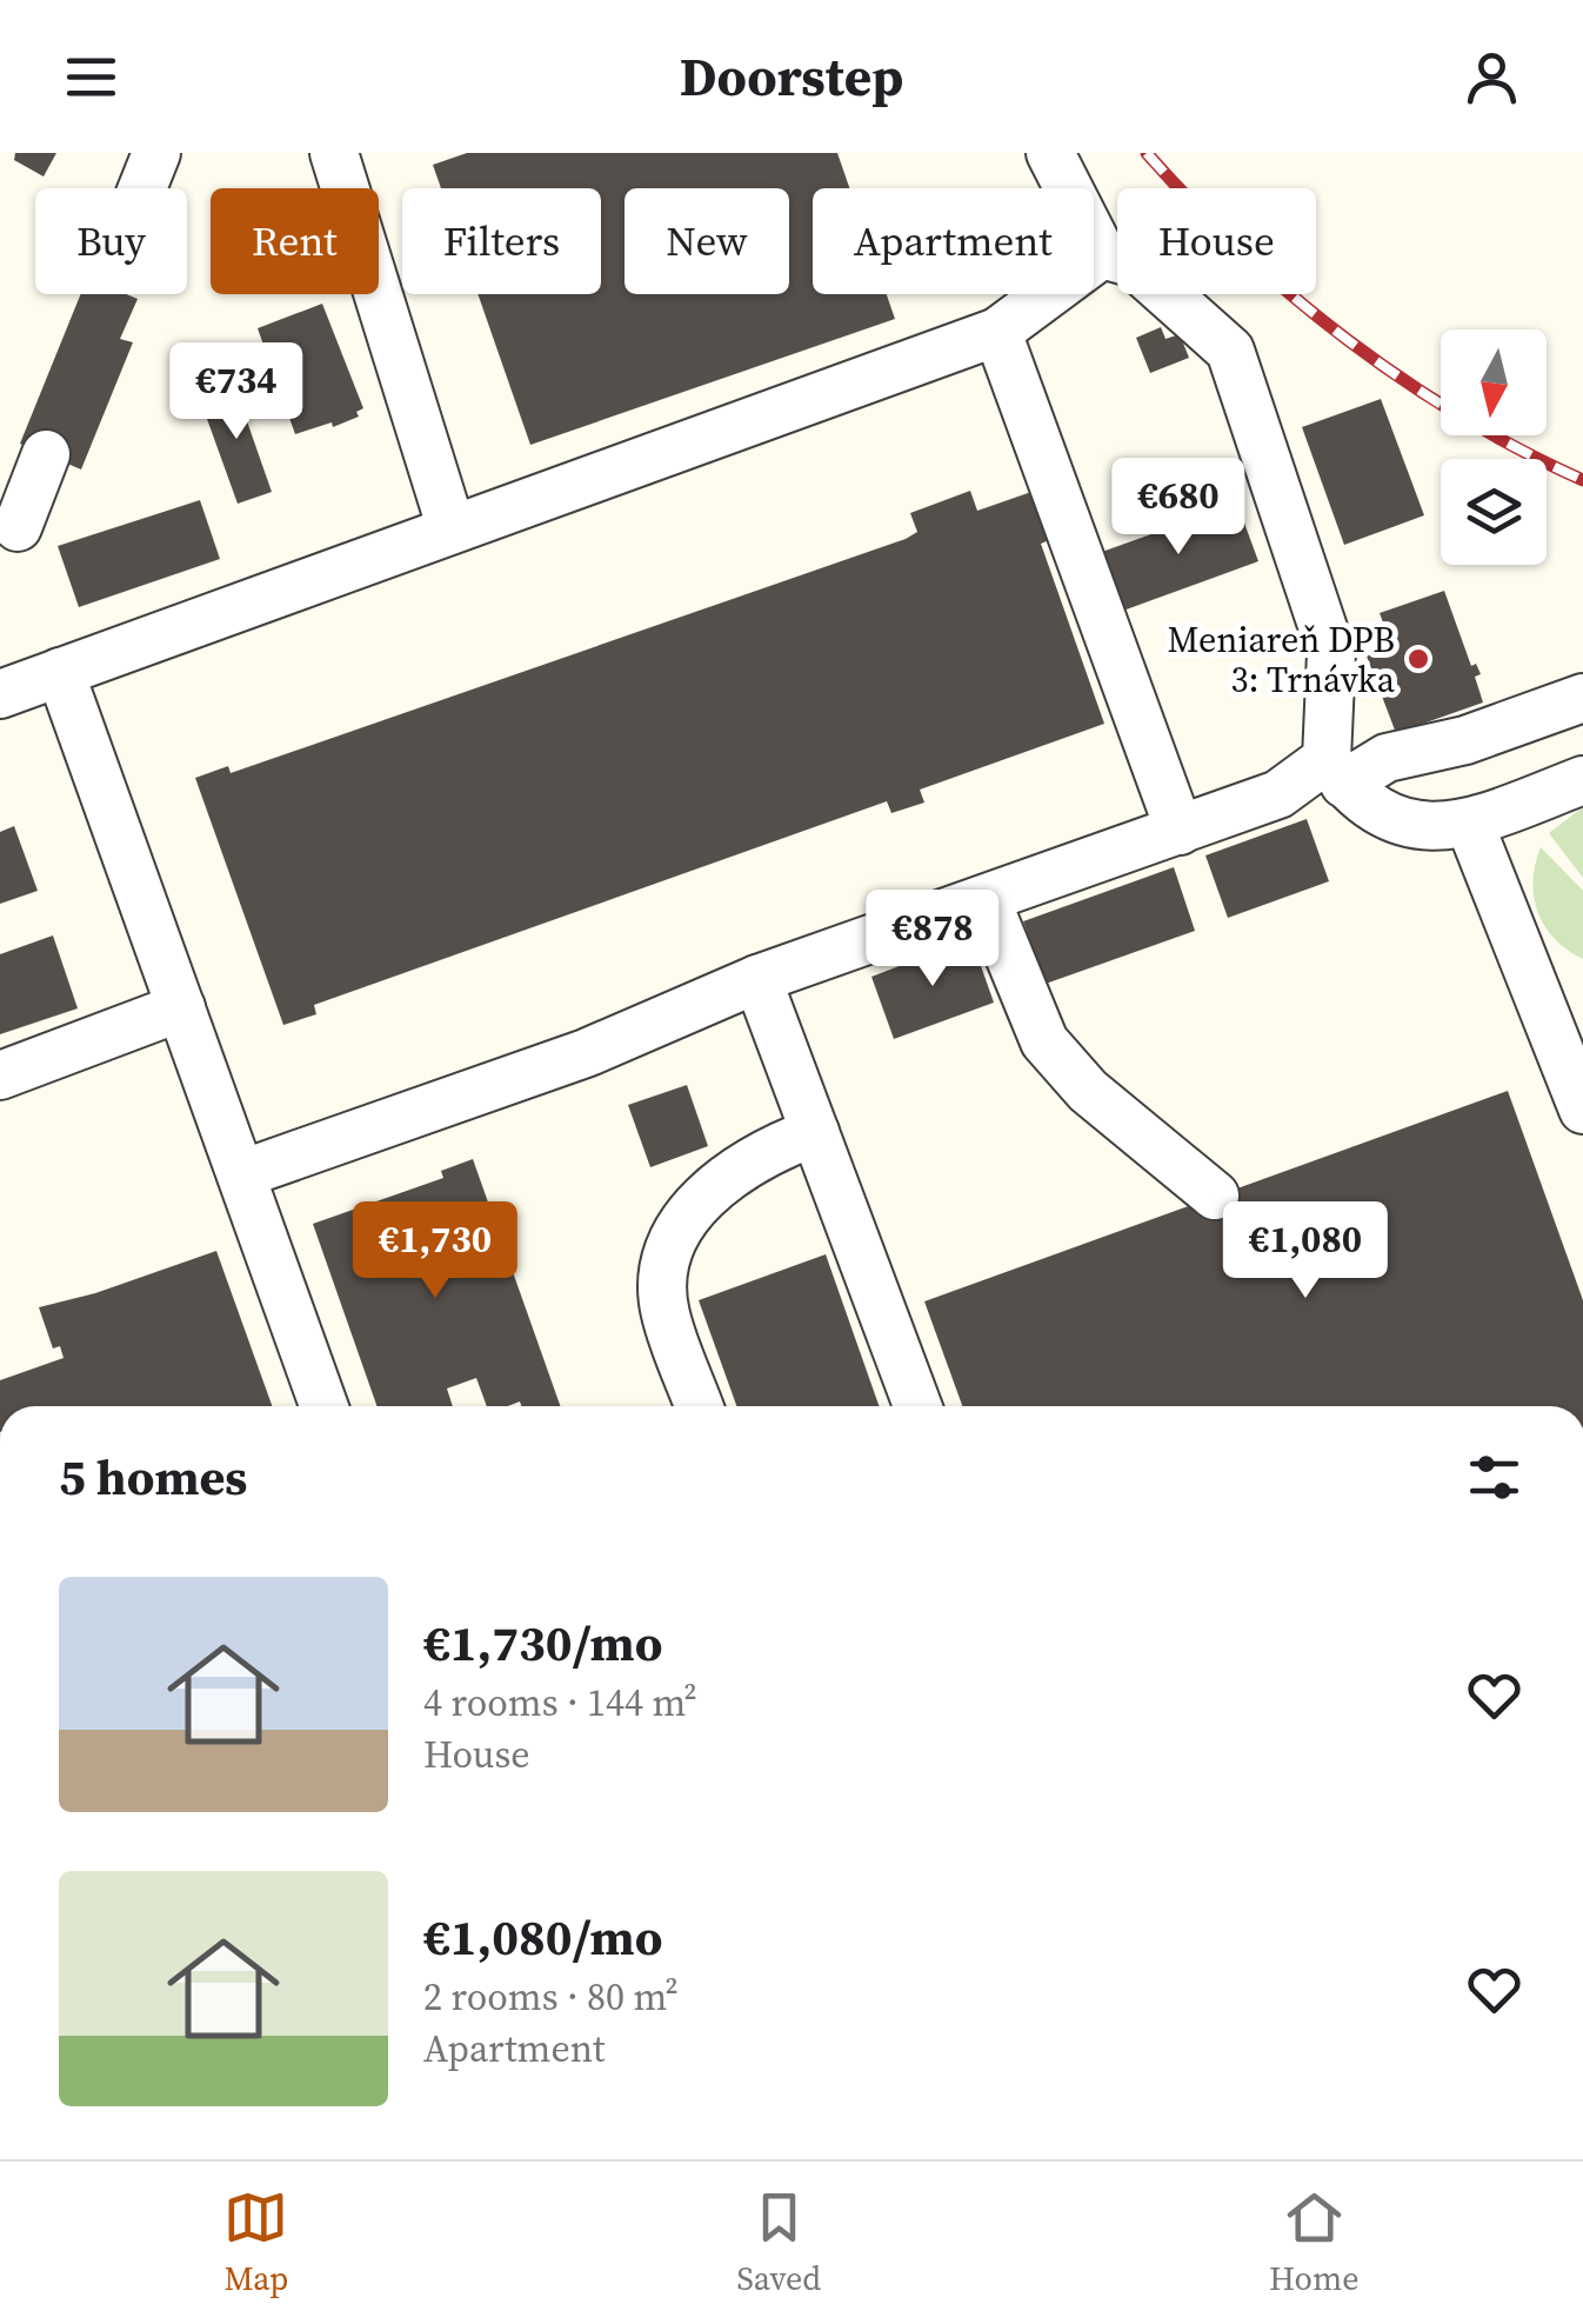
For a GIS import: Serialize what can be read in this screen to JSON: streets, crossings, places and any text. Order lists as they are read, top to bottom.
{
  "places": ["Meniareň DPB 3: Trnávka"],
  "north": "bottom",
  "page": {
    "header": "Doorstep",
    "chip": [
      "Buy",
      "Rent",
      "Filters",
      "New",
      "Apartment",
      "House"
    ],
    "price": [
      "€734",
      "€680",
      "€878",
      "€1,730",
      "€1,080"
    ],
    "heading": "5 homes",
    "list": [
      {
        "name": "€1,730/mo",
        "note": "4 rooms · 144 m² · House"
      },
      {
        "name": "€1,080/mo",
        "note": "2 rooms · 80 m² · Apartment"
      }
    ],
    "tabs": ["Map", "Saved", "Home"]
  }
}
